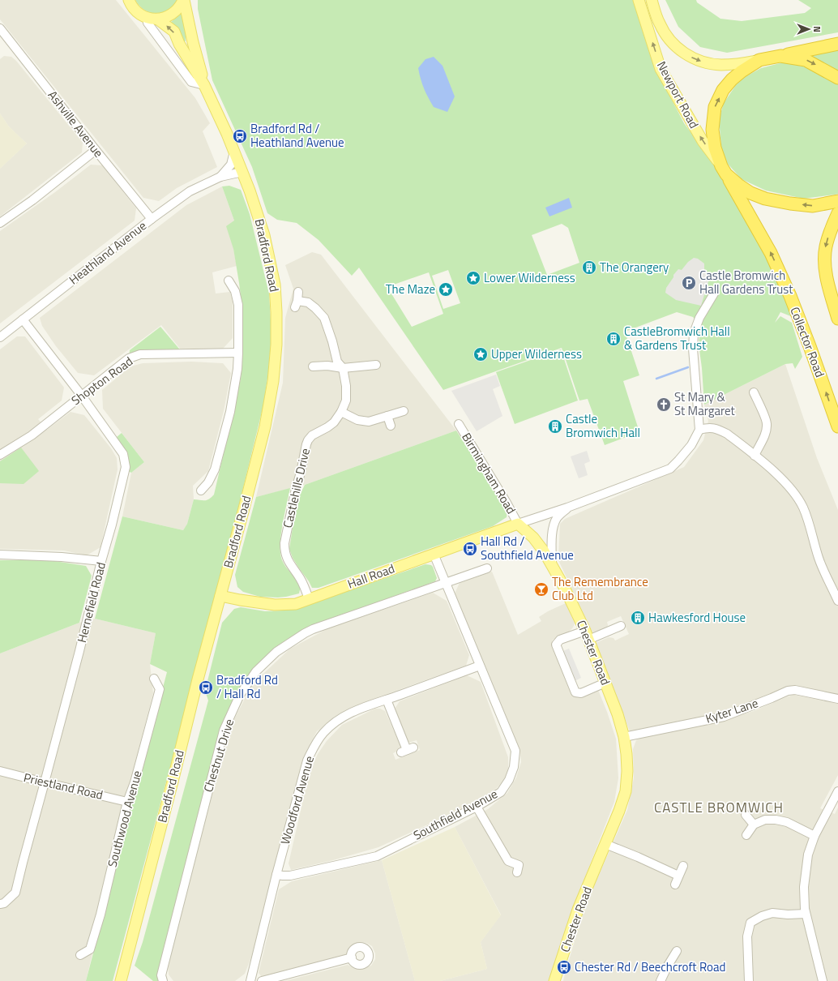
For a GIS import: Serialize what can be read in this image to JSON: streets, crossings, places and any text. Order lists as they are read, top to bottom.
{
  "streets": {
    "highway": ["Collector Road"],
    "main road": [
      "Newport Road",
      "Bradford Road",
      "Hall Road",
      "Chester Road"
    ],
    "street": [
      "Ashville Avenue",
      "Heathland Avenue",
      "Shopton Road",
      "Birmingham Road",
      "Castlehills Drive",
      "Hernefield Road",
      "Kyter Lane",
      "Chestnut Drive",
      "Priestland Road",
      "Woodford Avenue",
      "Southfield Avenue",
      "Southwood Avenue"
    ]
  },
  "crossings": [
    ["Newport Road", "Collector Road"],
    ["Ashville Avenue", "Heathland Avenue"],
    ["Heathland Avenue", "Bradford Road"],
    ["Heathland Avenue", "Hernefield Road"],
    ["Bradford Road", "Hall Road"],
    ["Shopton Road", "Hernefield Road"],
    ["Birmingham Road", "Hall Road"],
    ["Birmingham Road", "Chester Road"],
    ["Castlehills Drive", "Hall Road"],
    ["Hall Road", "Chester Road"],
    ["Hall Road", "Southfield Avenue"],
    ["Hernefield Road", "Priestland Road"],
    ["Chester Road", "Kyter Lane"],
    ["Chestnut Drive", "Southfield Avenue"],
    ["Priestland Road", "Southwood Avenue"],
    ["Woodford Avenue", "Southfield Avenue"]
  ],
  "one_way": ["Collector Road"],
  "districts": ["CASTLE BROMWICH"],
  "places": {
    "bus stop": [
      "Bradford Rd / Heathland Avenue",
      "Hall Rd / Southfield Avenue",
      "Bradford Rd / Hall Rd",
      "Chester Rd / Beechcroft Road"
    ],
    "building": [
      "The Orangery",
      "CastleBromwich Hall & Gardens Trust",
      "Castle Bromwich Hall",
      "Hawkesford House"
    ],
    "place": ["Lower Wilderness", "The Maze", "Upper Wilderness"],
    "parking": ["Castle Bromwich Hall Gardens Trust"],
    "church": ["St Mary & St Margaret"],
    "bar": ["The Remembrance Club Ltd"]
  },
  "north": "right"
}
